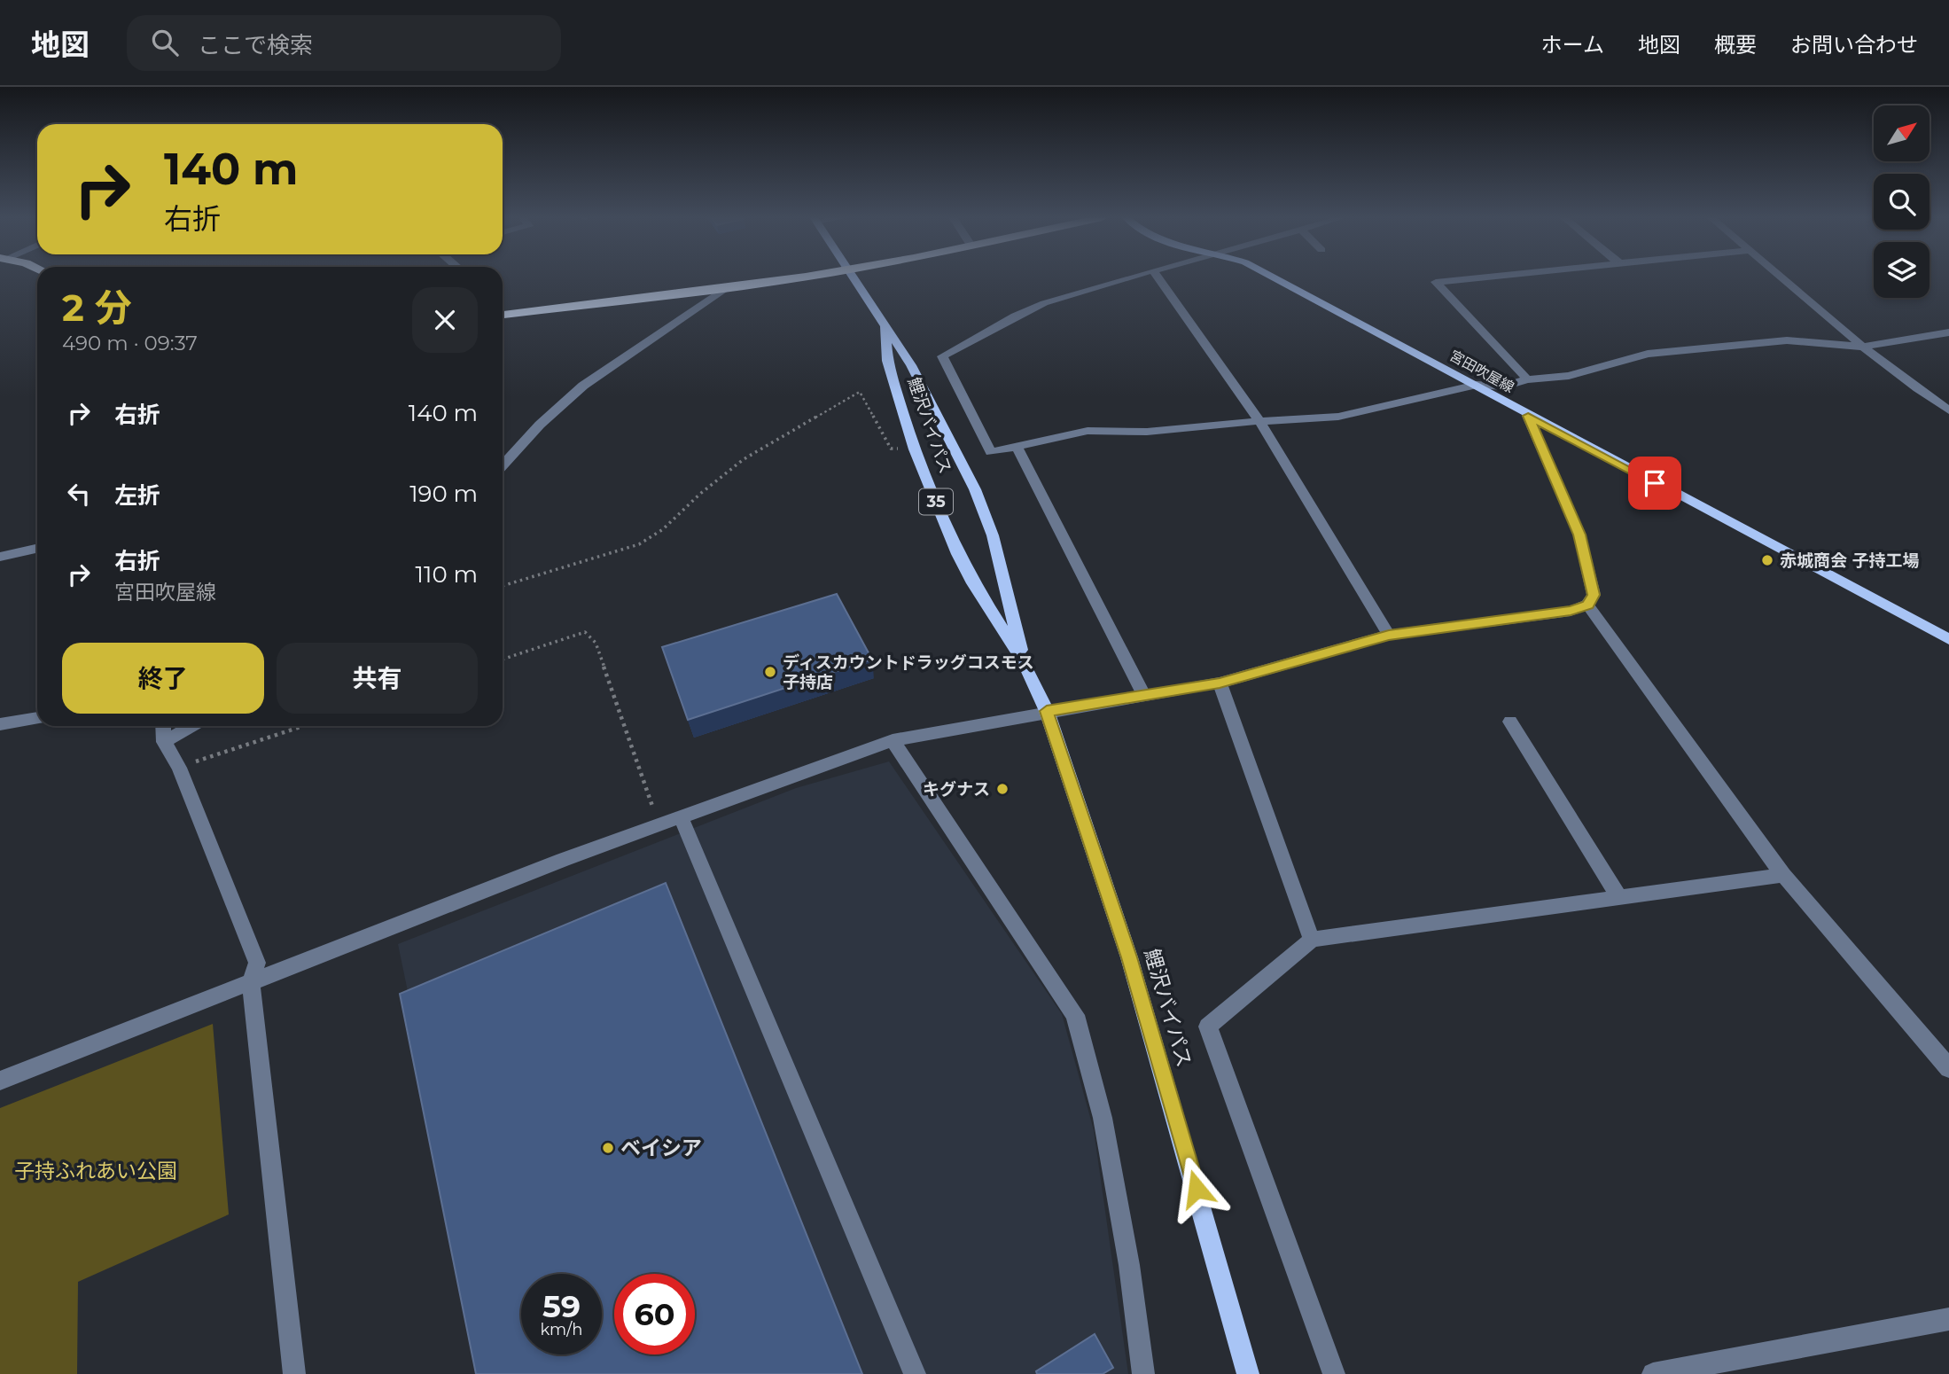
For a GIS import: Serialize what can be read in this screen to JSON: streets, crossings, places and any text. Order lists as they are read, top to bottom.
{
  "streets": {
    "main road": ["宮田吹屋線", "鯉沢バイパス", "35"]
  },
  "parks": ["子持ふれあい公園"],
  "places": [
    "赤城商会 子持工場",
    "ディスカウントドラッグコスモス 子持店",
    "キグナス",
    "ベイシア"
  ],
  "north": "top right",
  "page": {
    "header": "地図",
    "search": "ここで検索",
    "nav": [
      "ホーム",
      "地図",
      "概要",
      "お問い合わせ"
    ],
    "turn": ["140 m", "右折"],
    "heading": ["2 分", "490 m · 09:37"],
    "list": [
      {
        "name": "右折",
        "value": "140 m"
      },
      {
        "name": "左折",
        "value": "190 m"
      },
      {
        "name": "右折",
        "note": "宮田吹屋線",
        "value": "110 m"
      }
    ],
    "buttons": ["終了", "共有"],
    "speed": "59 km/h",
    "limit": "60"
  }
}
